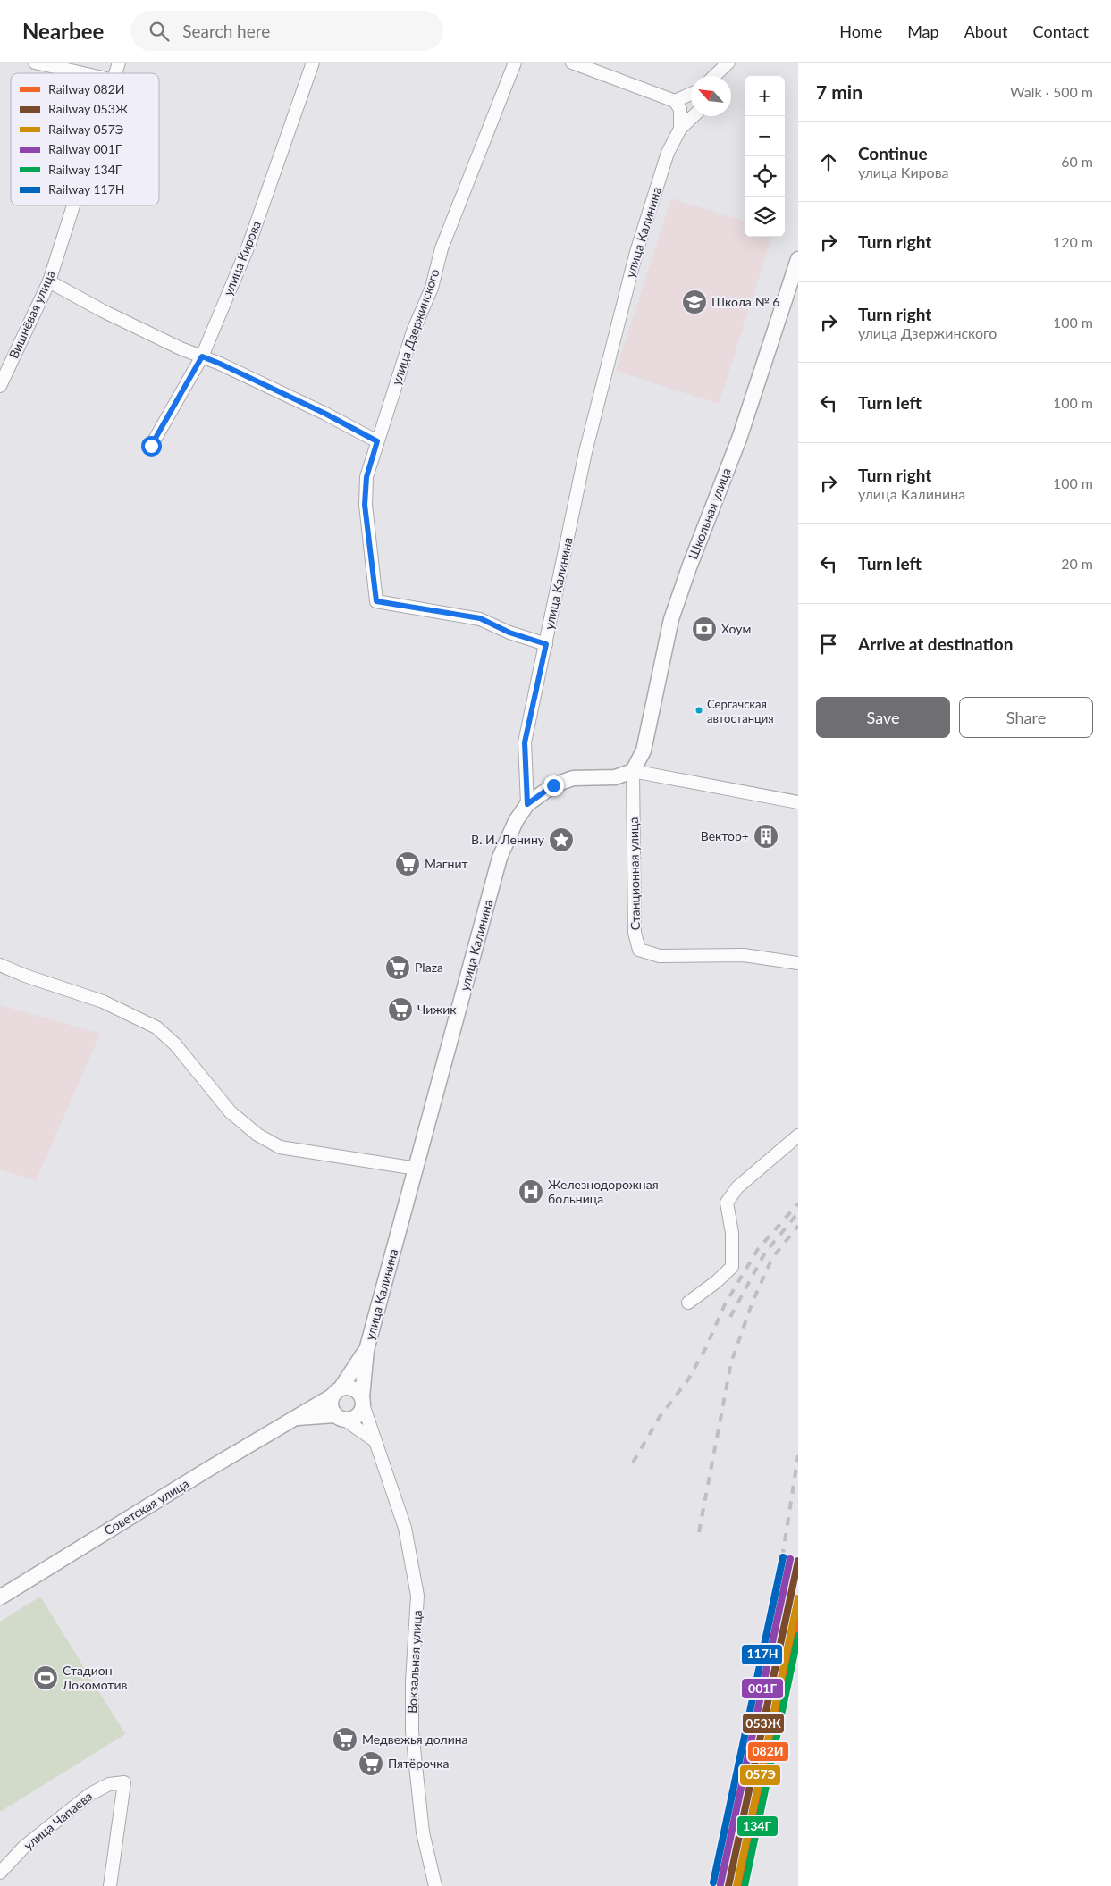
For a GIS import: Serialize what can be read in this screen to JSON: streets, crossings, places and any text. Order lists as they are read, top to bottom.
{
  "streets": {
    "main road": ["улица Калинина", "Школьная улица", "Советская улица"],
    "street": [
      "улица Кирова",
      "Вишнёвая улица",
      "улица Дзержинского",
      "Станционная улица",
      "Вокзальная улица",
      "улица Чапаева"
    ]
  },
  "crossings": [
    ["улица Калинина", "улица Дзержинского"],
    ["Школьная улица", "Станционная улица"],
    ["Советская улица", "Вокзальная улица"]
  ],
  "places": {
    "school or university": ["Школа № 6"],
    "bank": ["Хоум"],
    "other": ["Сергачская автостанция"],
    "building": ["Вектор+"],
    "place": ["В. И. Ленину"],
    "supermarket": [
      "Магнит",
      "Plaza",
      "Чижик",
      "Медвежья долина",
      "Пятёрочка"
    ],
    "hospital": ["Железнодорожная больница"],
    "sports": ["Стадион Локомотив"]
  },
  "lines": [
    "rail line 117Н",
    "rail line 001Г",
    "rail line 053Ж",
    "rail line 057Э",
    "rail line 082И",
    "rail line 134Г"
  ],
  "legend": [
    "Railway 082И",
    "Railway 053Ж",
    "Railway 057Э",
    "Railway 001Г",
    "Railway 134Г",
    "Railway 117Н"
  ],
  "north": "top left",
  "page": {
    "header": "Nearbee",
    "search": "Search here",
    "nav": [
      "Home",
      "Map",
      "About",
      "Contact"
    ],
    "heading": ["7 min", "Walk · 500 m"],
    "map_buttons": ["+", "−"],
    "list": [
      ["Continue", "улица Кирова", "60 m"],
      ["Turn right", "120 m"],
      ["Turn right", "улица Дзержинского", "100 m"],
      ["Turn left", "100 m"],
      ["Turn right", "улица Калинина", "100 m"],
      ["Turn left", "20 m"],
      "Arrive at destination"
    ],
    "buttons": ["Save", "Share"]
  }
}
